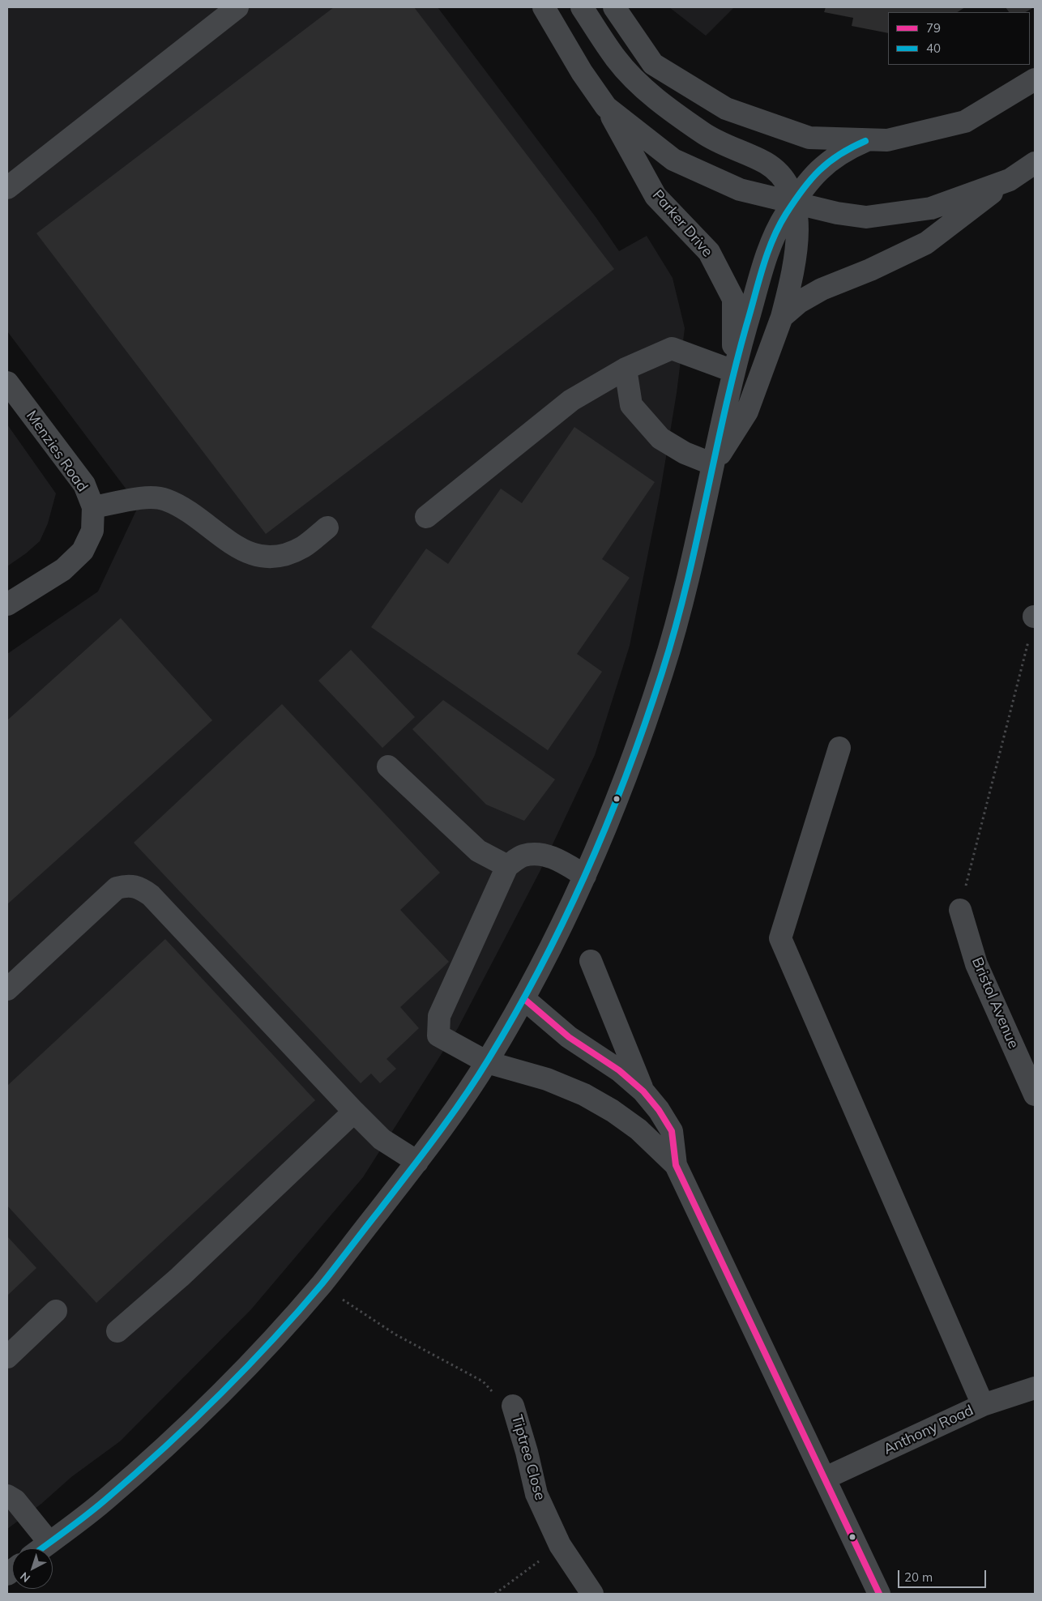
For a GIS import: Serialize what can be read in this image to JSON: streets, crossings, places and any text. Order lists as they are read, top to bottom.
{
  "streets": {
    "street": [
      "Parker Drive",
      "Menzies Road",
      "Bristol Avenue",
      "Anthony Road",
      "Tiptree Close"
    ]
  },
  "lines": ["transit line 40", "transit line 79"],
  "legend": ["79", "40"],
  "scale_bar": "20 m",
  "north": "bottom left"
}
